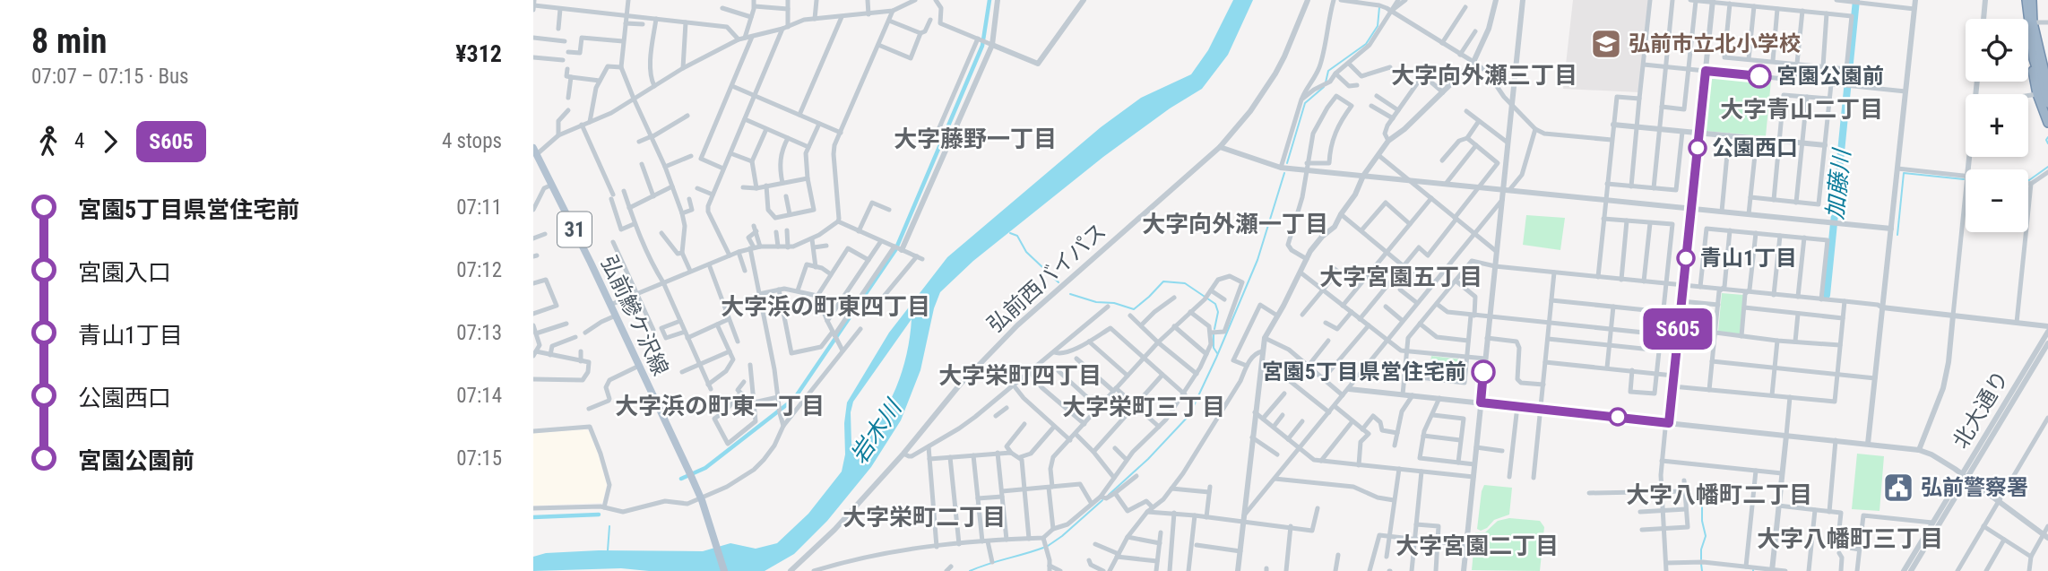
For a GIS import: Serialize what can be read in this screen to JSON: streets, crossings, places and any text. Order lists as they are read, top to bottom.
{
  "streets": {
    "main road": ["31", "弘前鰺ケ沢線"],
    "street": ["弘前西バイパス", "北大通り"]
  },
  "districts": [
    "大字向外瀬三丁目",
    "大字青山二丁目",
    "大字藤野一丁目",
    "大字向外瀬一丁目",
    "大字宮園五丁目",
    "大字浜の町東四丁目",
    "大字栄町四丁目",
    "大字浜の町東一丁目",
    "大字栄町三丁目",
    "大字八幡町二丁目",
    "大字栄町二丁目",
    "大字八幡町三丁目",
    "大字宮園二丁目"
  ],
  "water": ["加藤川", "岩木川"],
  "places": {
    "school or university": ["弘前市立北小学校"],
    "other": [
      "宮園公園前",
      "公園西口",
      "青山1丁目",
      "宮園5丁目県営住宅前"
    ],
    "public building": ["弘前警察署"]
  },
  "lines": ["bus line S605"],
  "page": {
    "heading": ["8 min", "07:07 – 07:15 · Bus", "¥312"],
    "on_map": "S605",
    "map_buttons": ["+", "−"],
    "legs": ["4", "S605", "4 stops"],
    "list": [
      {
        "name": "宮園5丁目県営住宅前",
        "value": "07:11"
      },
      {
        "name": "宮園入口",
        "value": "07:12"
      },
      {
        "name": "青山1丁目",
        "value": "07:13"
      },
      {
        "name": "公園西口",
        "value": "07:14"
      },
      {
        "name": "宮園公園前",
        "value": "07:15"
      }
    ]
  }
}
